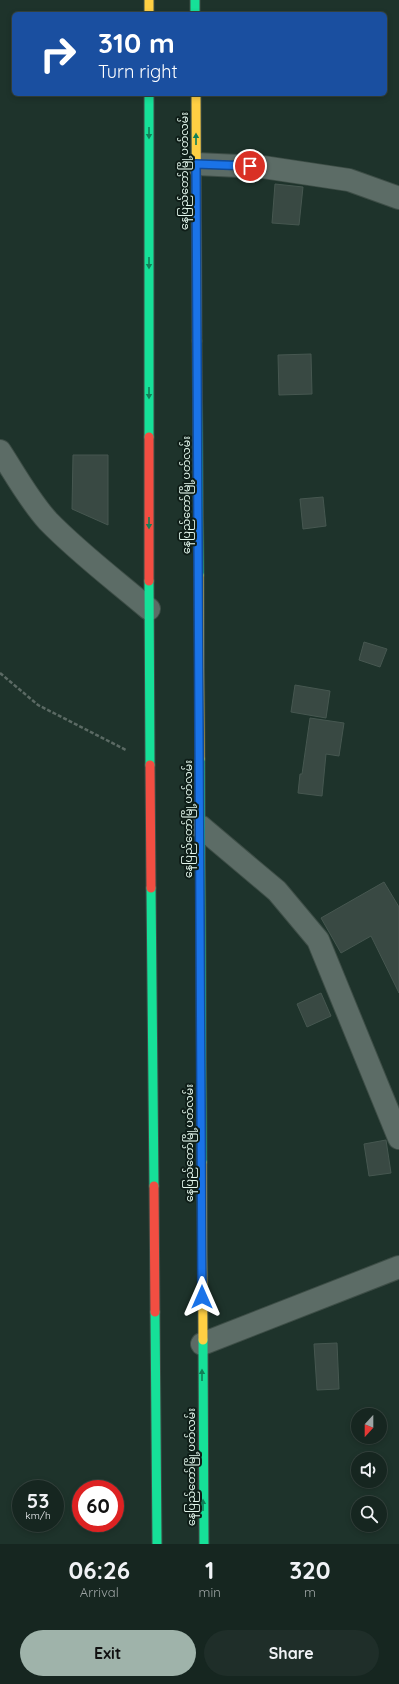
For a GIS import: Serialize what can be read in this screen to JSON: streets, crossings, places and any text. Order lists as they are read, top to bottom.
{
  "streets": {
    "main road": ["နေပြည်တော်မြို့ပတ်လမ်း"]
  },
  "north": "bottom",
  "page": {
    "turn": ["310 m", "Turn right"],
    "speed": "53 km/h",
    "limit": "60",
    "eta": [
      "06:26",
      "Arrival",
      "1",
      "min",
      "320",
      "m"
    ],
    "buttons": ["Exit", "Share"]
  }
}
